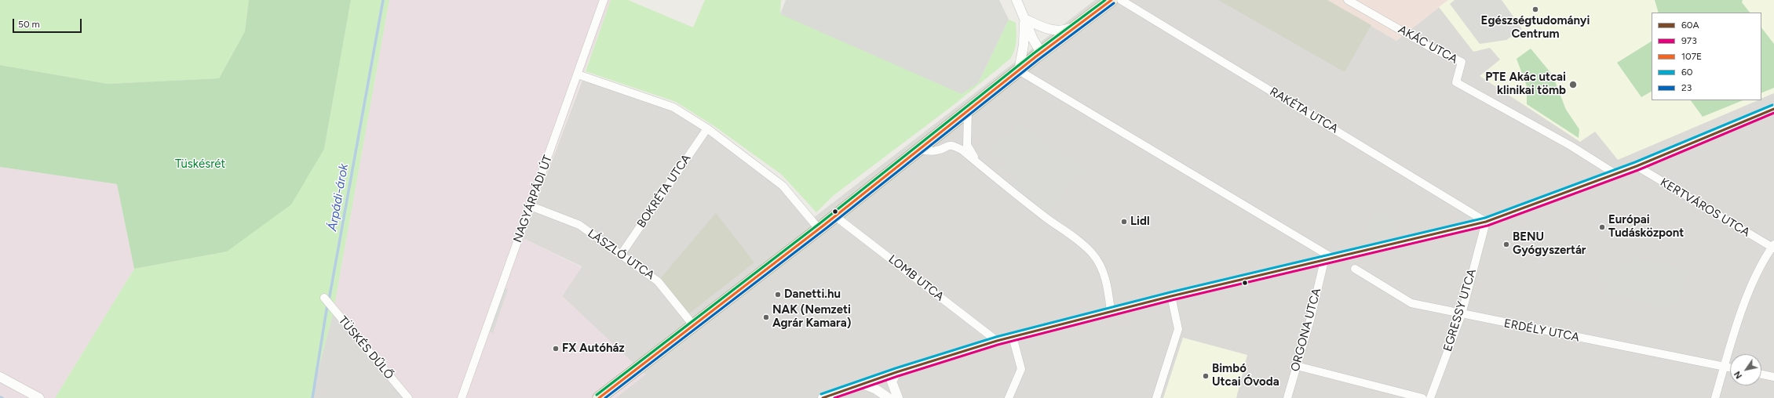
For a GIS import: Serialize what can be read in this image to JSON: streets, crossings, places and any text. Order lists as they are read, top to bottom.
{
  "streets": {
    "street": [
      "AKÁC UTCA",
      "RAKÉTA UTCA",
      "BOKRÉTA UTCA",
      "NAGYÁRPÁDI ÚT",
      "KERTVÁROS UTCA",
      "LÁSZLÓ UTCA",
      "LOMB UTCA",
      "EGRESSY UTCA",
      "ORGONA UTCA",
      "ERDÉLY UTCA",
      "TÜSKÉS DŰLŐ"
    ]
  },
  "crossings": [
    ["RAKÉTA UTCA", "EGRESSY UTCA"],
    ["BOKRÉTA UTCA", "LÁSZLÓ UTCA"],
    ["NAGYÁRPÁDI ÚT", "LÁSZLÓ UTCA"],
    ["EGRESSY UTCA", "ERDÉLY UTCA"]
  ],
  "water": ["Árpádi-árok"],
  "parks": ["Tüskésrét"],
  "places": [
    "Egészségtudományi Centrum",
    "PTE Akác utcai klinikai tömb",
    "Lidl",
    "Európai Tudásközpont",
    "BENU Gyógyszertár",
    "Danetti.hu",
    "NAK (Nemzeti Agrár Kamara)",
    "FX Autóház",
    "Bimbó Utcai Óvoda"
  ],
  "lines": [
    "transit line 107E",
    "transit line 23",
    "transit line 60",
    "transit line 60A",
    "transit line 973"
  ],
  "legend": [
    "60A",
    "973",
    "107E",
    "60",
    "23"
  ],
  "scale_bar": "50 m",
  "north": "bottom left"
}
